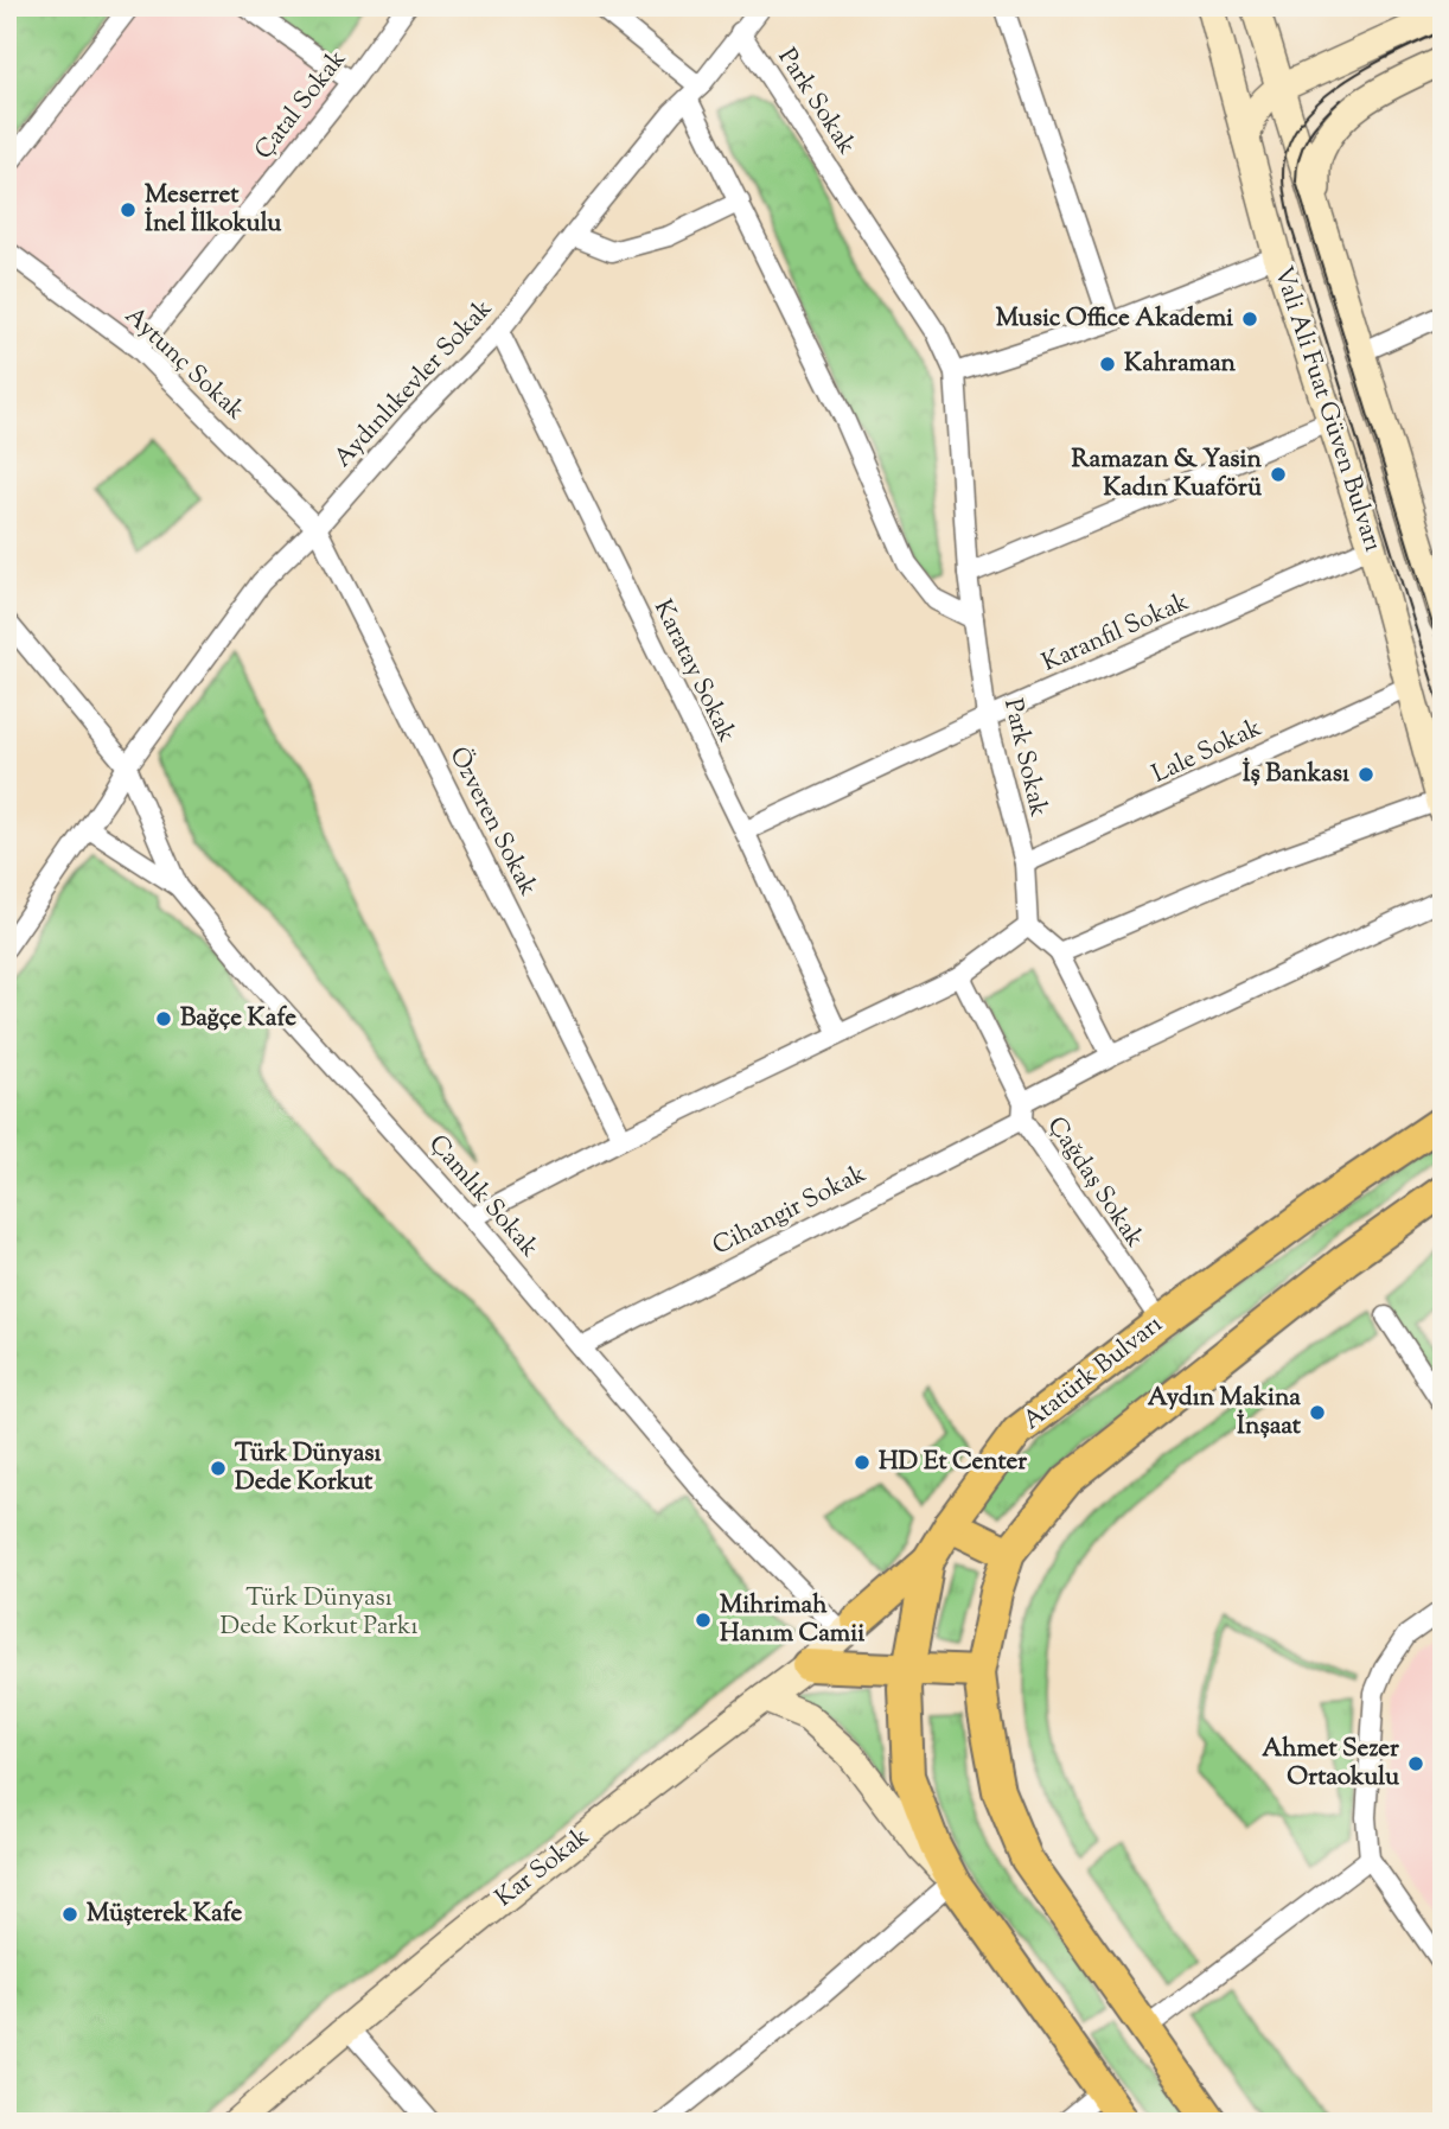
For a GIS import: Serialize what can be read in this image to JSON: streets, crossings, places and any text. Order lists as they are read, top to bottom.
{
  "streets": {
    "main road": ["Vali Ali Fuat Güven Bulvarı", "Atatürk Bulvarı", "Kar Sokak"],
    "street": [
      "Park Sokak",
      "Çatal Sokak",
      "Aytunç Sokak",
      "Aydınlıkevler Sokak",
      "Karanfil Sokak",
      "Karatay Sokak",
      "Lale Sokak",
      "Özveren Sokak",
      "Çağdaş Sokak",
      "Çamlık Sokak",
      "Cihangir Sokak"
    ]
  },
  "crossings": [
    ["Park Sokak", "Aydınlıkevler Sokak"],
    ["Park Sokak", "Karanfil Sokak"],
    ["Park Sokak", "Lale Sokak"],
    ["Çatal Sokak", "Aytunç Sokak"],
    ["Aytunç Sokak", "Aydınlıkevler Sokak"],
    ["Aytunç Sokak", "Özveren Sokak"],
    ["Aydınlıkevler Sokak", "Karatay Sokak"],
    ["Aydınlıkevler Sokak", "Özveren Sokak"],
    ["Aydınlıkevler Sokak", "Çamlık Sokak"],
    ["Vali Ali Fuat Güven Bulvarı", "Karanfil Sokak"],
    ["Vali Ali Fuat Güven Bulvarı", "Lale Sokak"],
    ["Karanfil Sokak", "Karatay Sokak"],
    ["Çağdaş Sokak", "Cihangir Sokak"],
    ["Çağdaş Sokak", "Atatürk Bulvarı"],
    ["Çamlık Sokak", "Cihangir Sokak"],
    ["Çamlık Sokak", "Kar Sokak"]
  ],
  "parks": ["Türk Dünyası Dede Korkut Parkı"],
  "places": [
    "Meserret İnel İlkokulu",
    "Music Office Akademi",
    "Kahraman",
    "Ramazan & Yasin Kadın Kuaförü",
    "İş Bankası",
    "Bağçe Kafe",
    "Aydın Makina İnşaat",
    "HD Et Center",
    "Türk Dünyası Dede Korkut",
    "Mihrimah Hanım Camii",
    "Ahmet Sezer Ortaokulu",
    "Müşterek Kafe"
  ]
}
